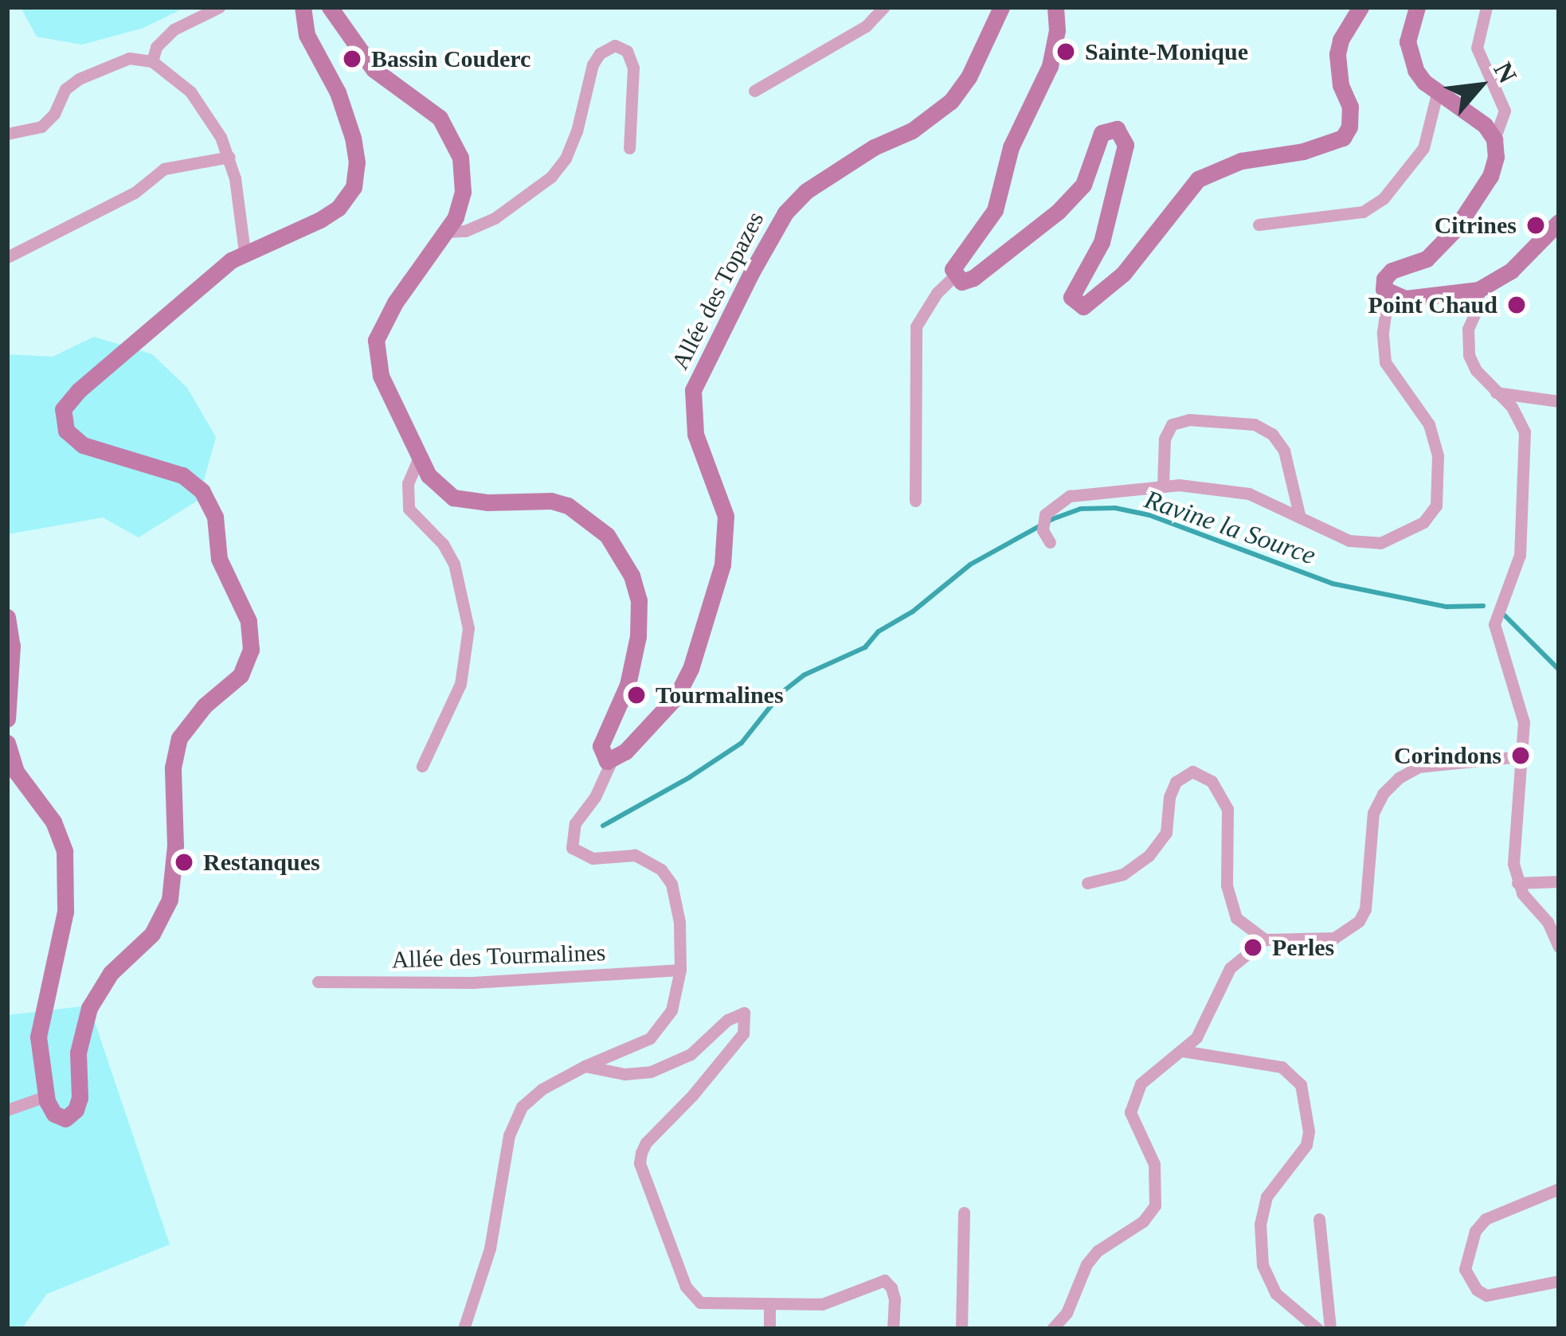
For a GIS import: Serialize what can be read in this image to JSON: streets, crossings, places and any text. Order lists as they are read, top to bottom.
{
  "streets": {
    "main road": ["Allée des Topazes"],
    "street": ["Allée des Tourmalines"]
  },
  "water": ["Ravine la Source"],
  "places": [
    "Sainte-Monique",
    "Bassin Couderc",
    "Citrines",
    "Point Chaud",
    "Tourmalines",
    "Corindons",
    "Restanques",
    "Perles"
  ],
  "north": "top right"
}
